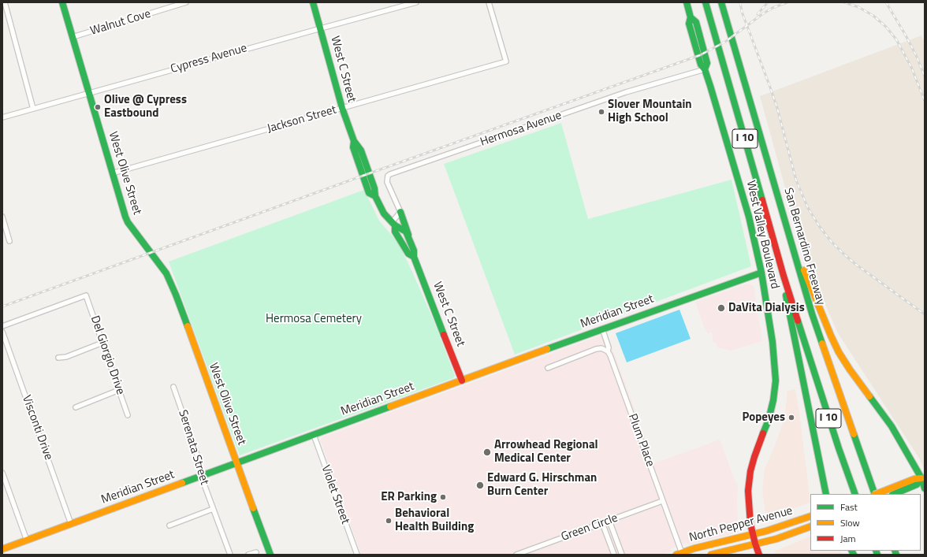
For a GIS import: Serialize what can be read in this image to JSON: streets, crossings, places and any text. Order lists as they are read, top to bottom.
{
  "streets": {
    "main road": [
      "West C Street",
      "I 10",
      "West Olive Street",
      "West Valley Boulevard",
      "San Bernardino Freeway",
      "Meridian Street",
      "North Pepper Avenue"
    ],
    "street": [
      "Walnut Cove",
      "Cypress Avenue",
      "Jackson Street",
      "Hermosa Avenue",
      "Del Giorgio Drive",
      "Visconti Drive",
      "Plum Place",
      "Serenata Street",
      "Violet Street",
      "Green Circle"
    ]
  },
  "crossings": [
    ["Walnut Cove", "West Olive Street"],
    ["Cypress Avenue", "West C Street"],
    ["Cypress Avenue", "West Olive Street"],
    ["West C Street", "Jackson Street"],
    ["West C Street", "Meridian Street"],
    ["Jackson Street", "West Olive Street"],
    ["Hermosa Avenue", "West Valley Boulevard"],
    ["West Olive Street", "Meridian Street"],
    ["West Valley Boulevard", "Meridian Street"],
    ["West Valley Boulevard", "North Pepper Avenue"],
    ["Meridian Street", "Visconti Drive"],
    ["Meridian Street", "Plum Place"],
    ["Meridian Street", "Serenata Street"],
    ["Meridian Street", "Violet Street"],
    ["Plum Place", "North Pepper Avenue"],
    ["Plum Place", "Green Circle"]
  ],
  "parks": ["Hermosa Cemetery"],
  "places": [
    "Olive @ Cypress Eastbound",
    "Slover Mountain High School",
    "DaVita Dialysis",
    "Popeyes",
    "Arrowhead Regional Medical Center",
    "Edward G. Hirschman Burn Center",
    "ER Parking",
    "Behavioral Health Building"
  ],
  "legend": ["Fast", "Slow", "Jam"]
}
